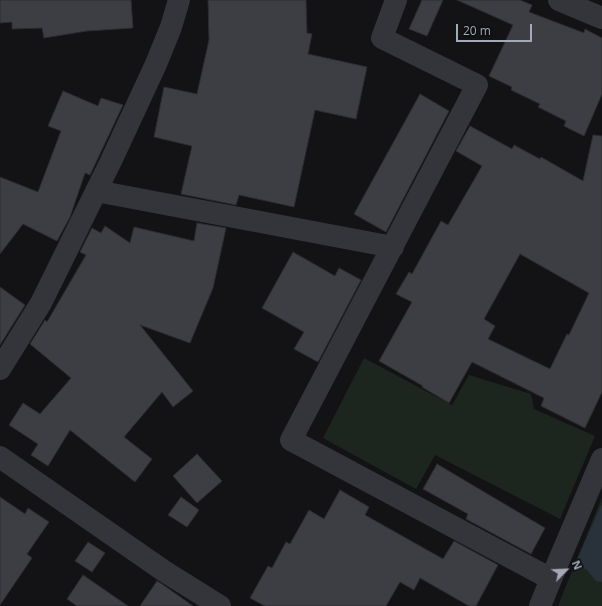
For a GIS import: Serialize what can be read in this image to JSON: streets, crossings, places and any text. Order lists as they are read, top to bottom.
{
  "scale_bar": "20 m",
  "north": "top right"
}
